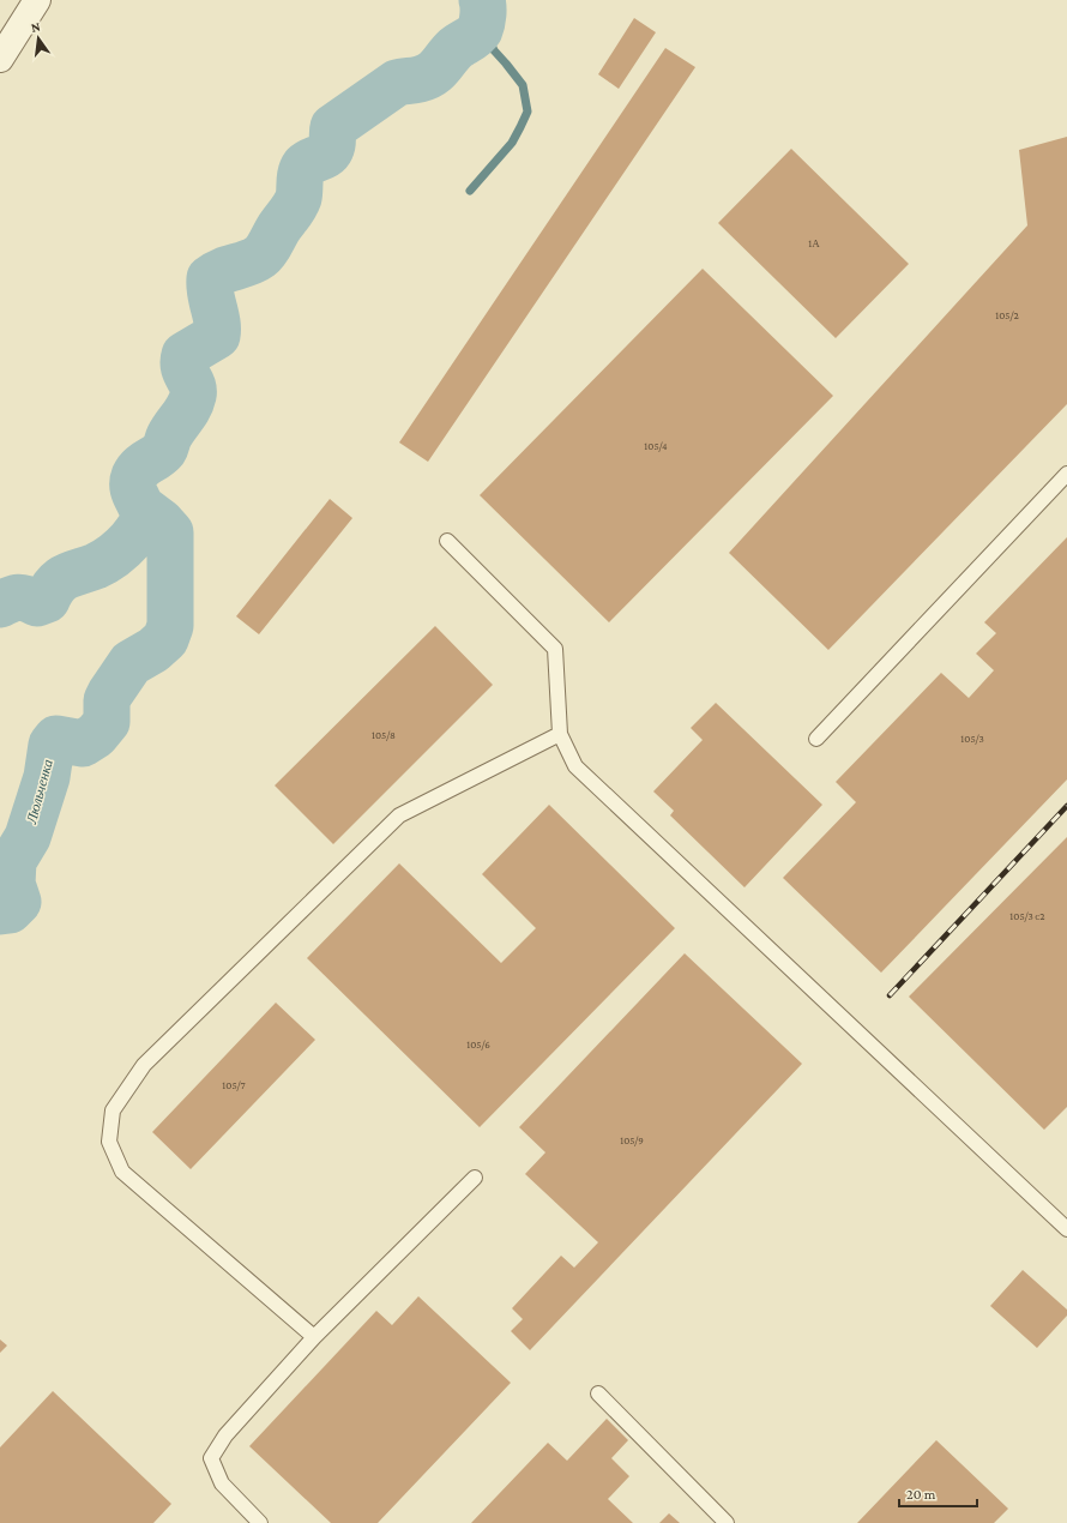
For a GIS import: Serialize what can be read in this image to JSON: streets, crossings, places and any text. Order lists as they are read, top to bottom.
{
  "water": ["Люльченка"],
  "house_numbers": [
    "1А",
    "105/2",
    "105/4",
    "105/8",
    "105/3",
    "105/3 с2",
    "105/6",
    "105/7",
    "105/9"
  ],
  "scale_bar": "20 m",
  "north": "top"
}
